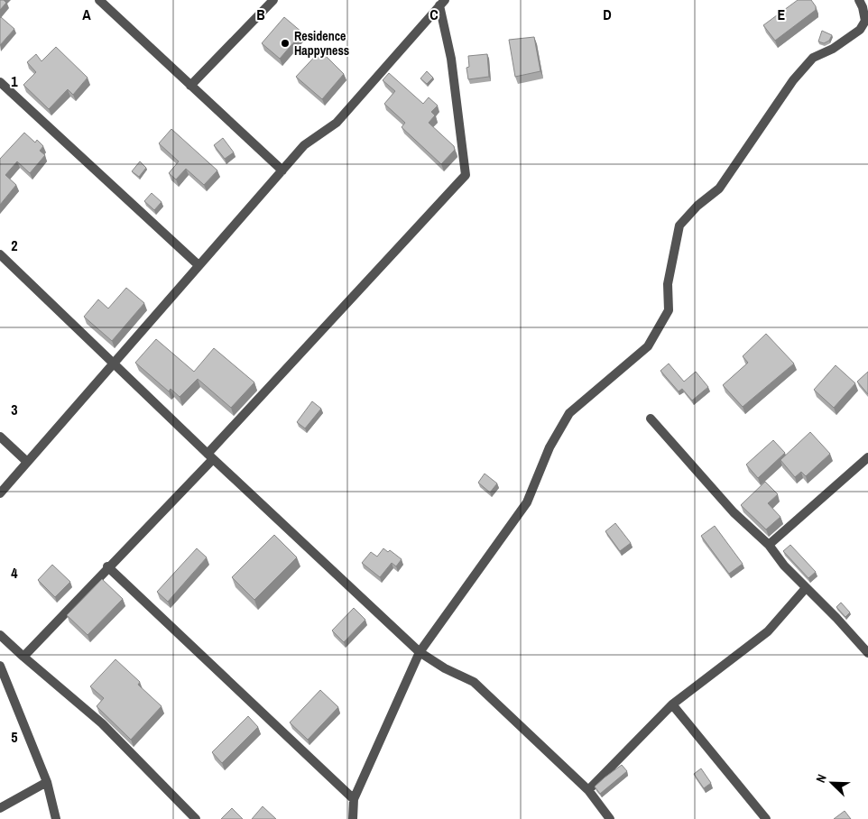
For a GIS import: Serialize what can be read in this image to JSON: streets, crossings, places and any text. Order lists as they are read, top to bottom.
{
  "places": ["Residence Happyness"],
  "north": "top left",
  "grid": {
    "columns": [
      "A",
      "B",
      "C",
      "D",
      "E"
    ],
    "rows": [
      "1",
      "2",
      "3",
      "4",
      "5"
    ]
  }
}
